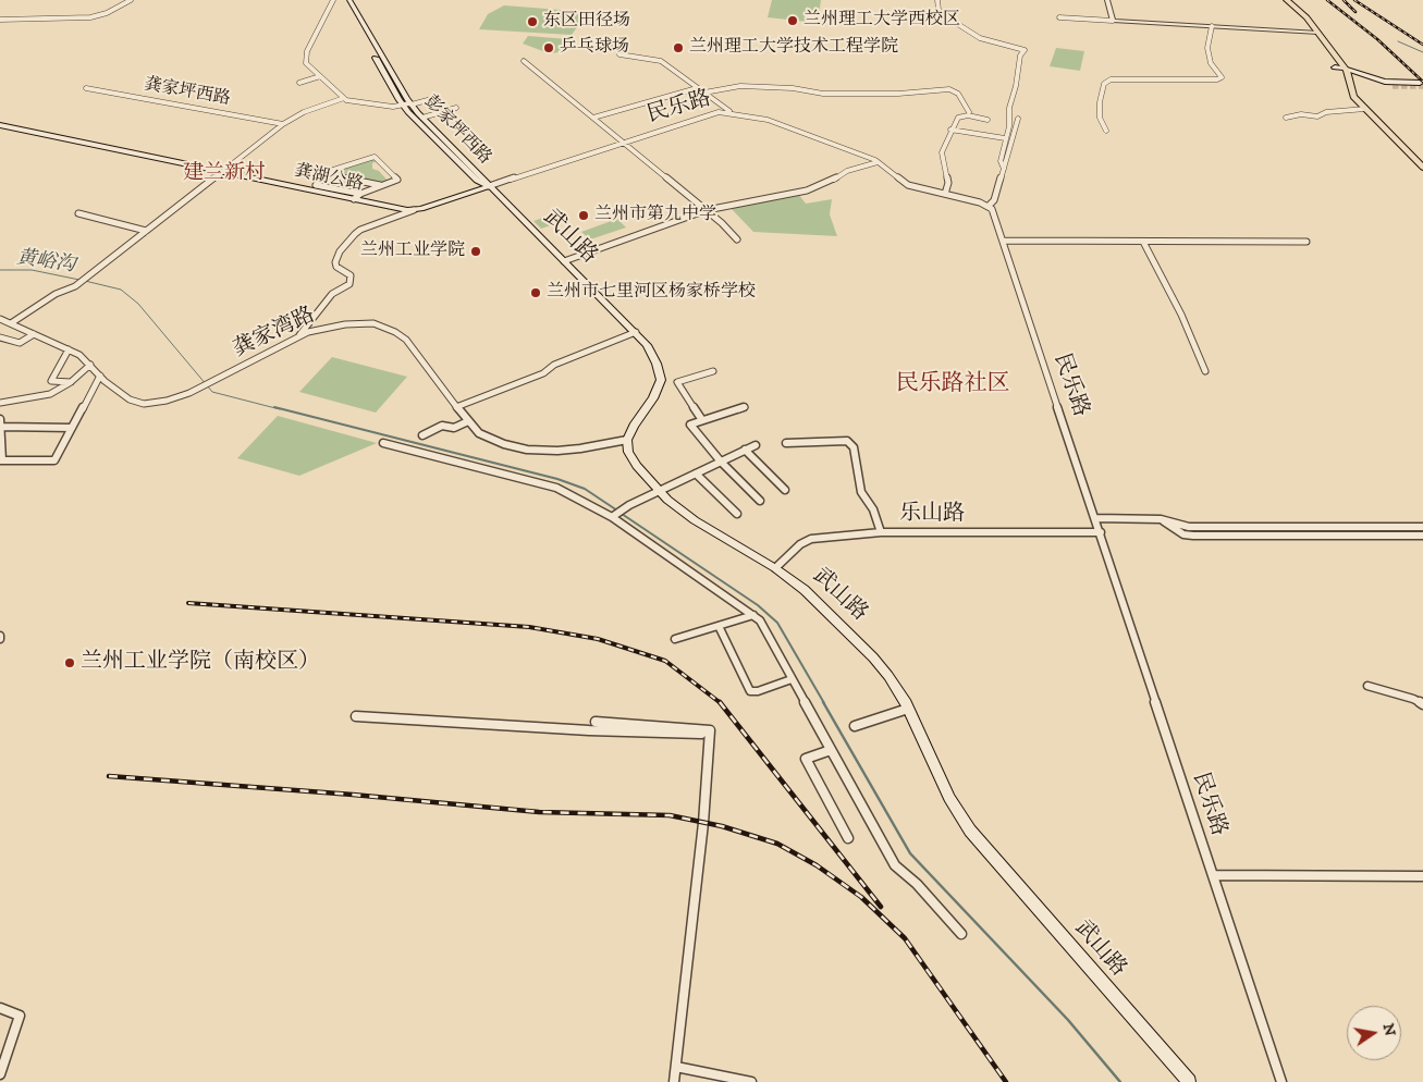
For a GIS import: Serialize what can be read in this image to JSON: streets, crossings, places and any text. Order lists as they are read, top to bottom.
{
  "streets": {
    "main road": ["彭家坪西路", "龚湖公路", "武山路"],
    "street": [
      "龚家坪西路",
      "民乐路",
      "龚家湾路",
      "乐山路"
    ]
  },
  "crossings": [
    ["民乐路", "彭家坪西路"],
    ["民乐路", "龚湖公路"],
    ["民乐路", "武山路"],
    ["民乐路", "乐山路"],
    ["彭家坪西路", "龚湖公路"],
    ["彭家坪西路", "武山路"],
    ["龚湖公路", "武山路"],
    ["武山路", "龚家湾路"],
    ["武山路", "乐山路"]
  ],
  "districts": ["建兰新村", "民乐路社区"],
  "water": ["黄峪沟"],
  "places": [
    "兰州理工大学西校区",
    "东区田径场",
    "乒乓球场",
    "兰州理工大学技术工程学院",
    "兰州市第九中学",
    "兰州工业学院",
    "兰州市七里河区杨家桥学校",
    "兰州工业学院（南校区）"
  ],
  "north": "right"
}
